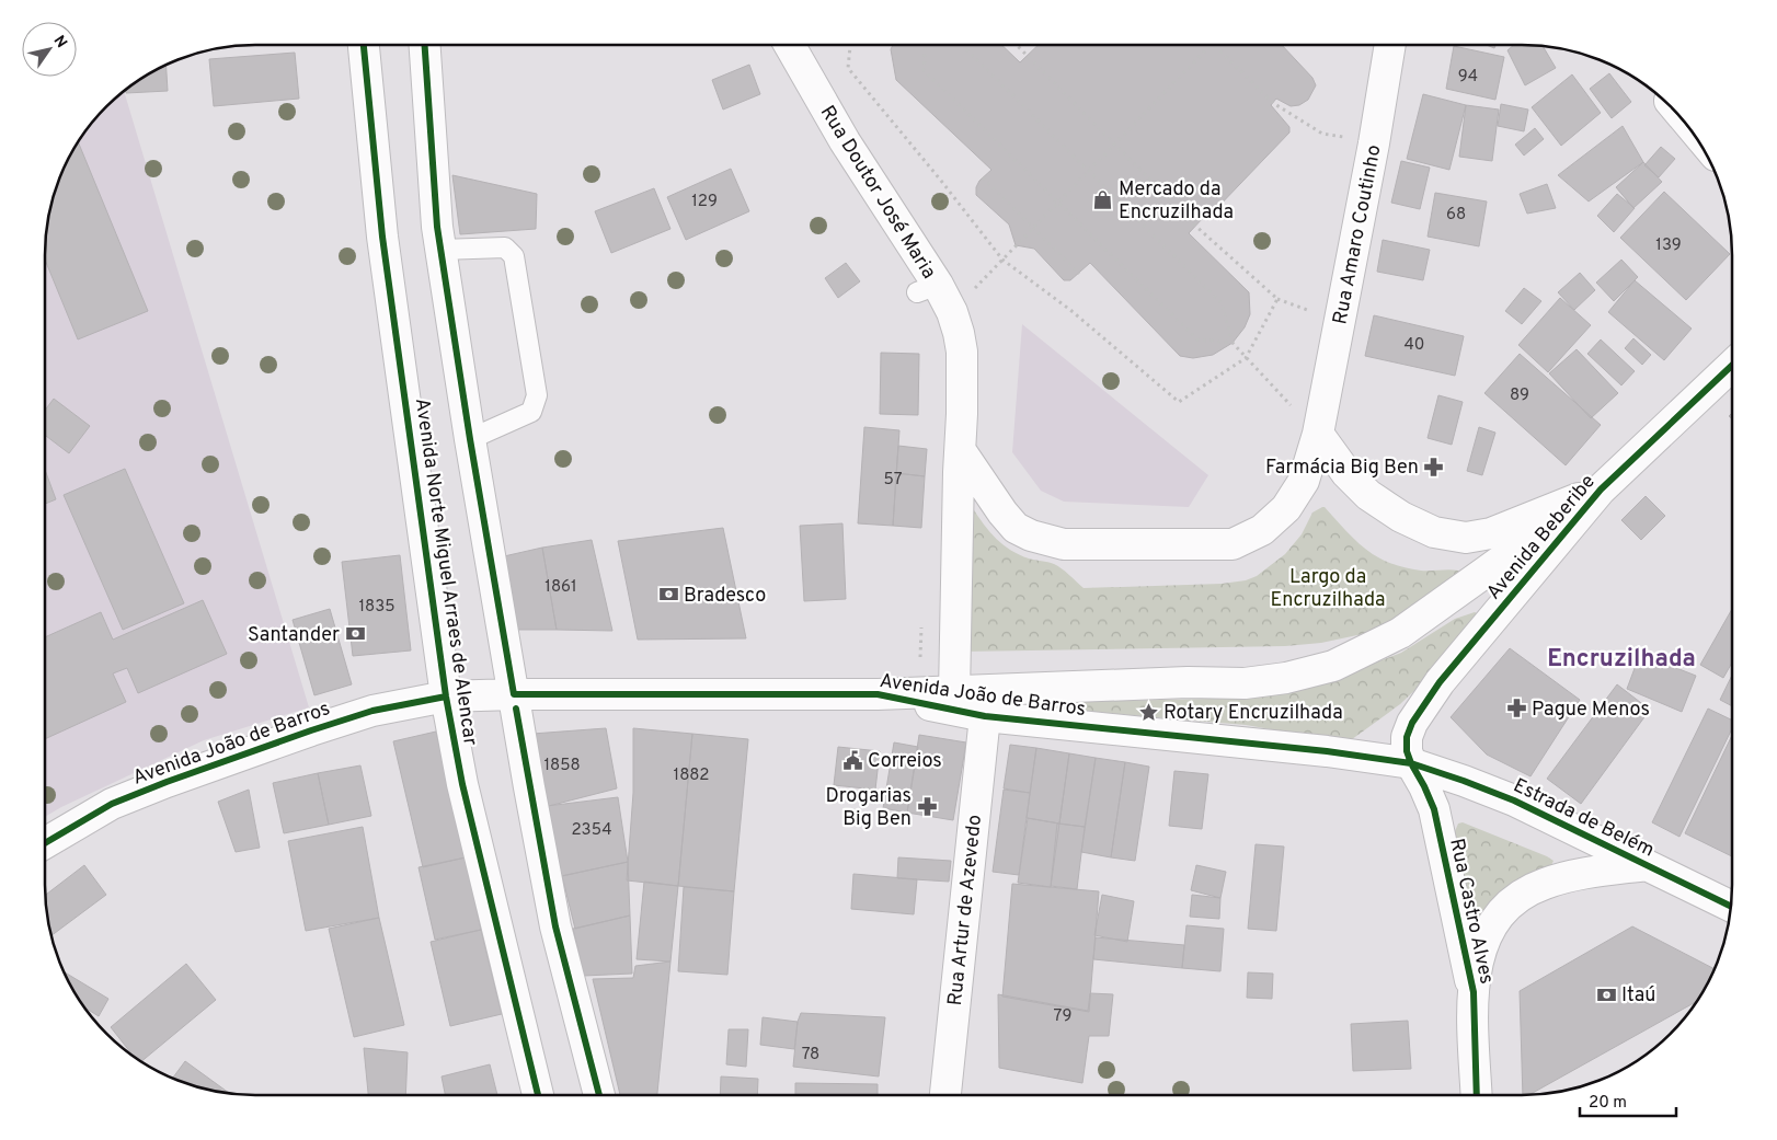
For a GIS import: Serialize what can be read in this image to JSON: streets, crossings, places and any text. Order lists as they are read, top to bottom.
{
  "streets": {
    "main road": [
      "Rua Doutor José Maria",
      "Rua Amaro Coutinho",
      "Avenida Beberibe",
      "Avenida Norte Miguel Arraes de Alencar",
      "Avenida João de Barros",
      "Estrada de Belém",
      "Rua Artur de Azevedo",
      "Rua Castro Alves"
    ]
  },
  "crossings": [
    ["Avenida Beberibe", "Avenida João de Barros"],
    ["Avenida Beberibe", "Estrada de Belém"],
    ["Avenida Beberibe", "Rua Castro Alves"],
    ["Avenida Norte Miguel Arraes de Alencar", "Avenida João de Barros"],
    ["Avenida João de Barros", "Estrada de Belém"],
    ["Avenida João de Barros", "Rua Artur de Azevedo"],
    ["Avenida João de Barros", "Rua Castro Alves"],
    ["Estrada de Belém", "Rua Castro Alves"]
  ],
  "districts": ["Encruzilhada"],
  "parks": ["Largo da Encruzilhada"],
  "places": {
    "shop": ["Mercado da Encruzilhada"],
    "pharmacy": ["Farmácia Big Ben", "Pague Menos", "Drogarias Big Ben"],
    "bank": ["Bradesco", "Santander", "Itaú"],
    "place": ["Rotary Encruzilhada"],
    "public building": ["Correios"]
  },
  "house_numbers": [
    "94",
    "129",
    "68",
    "139",
    "40",
    "89",
    "57",
    "1861",
    "1835",
    "1858",
    "1882",
    "2354",
    "79",
    "78"
  ],
  "scale_bar": "20 m",
  "north": "top right"
}
